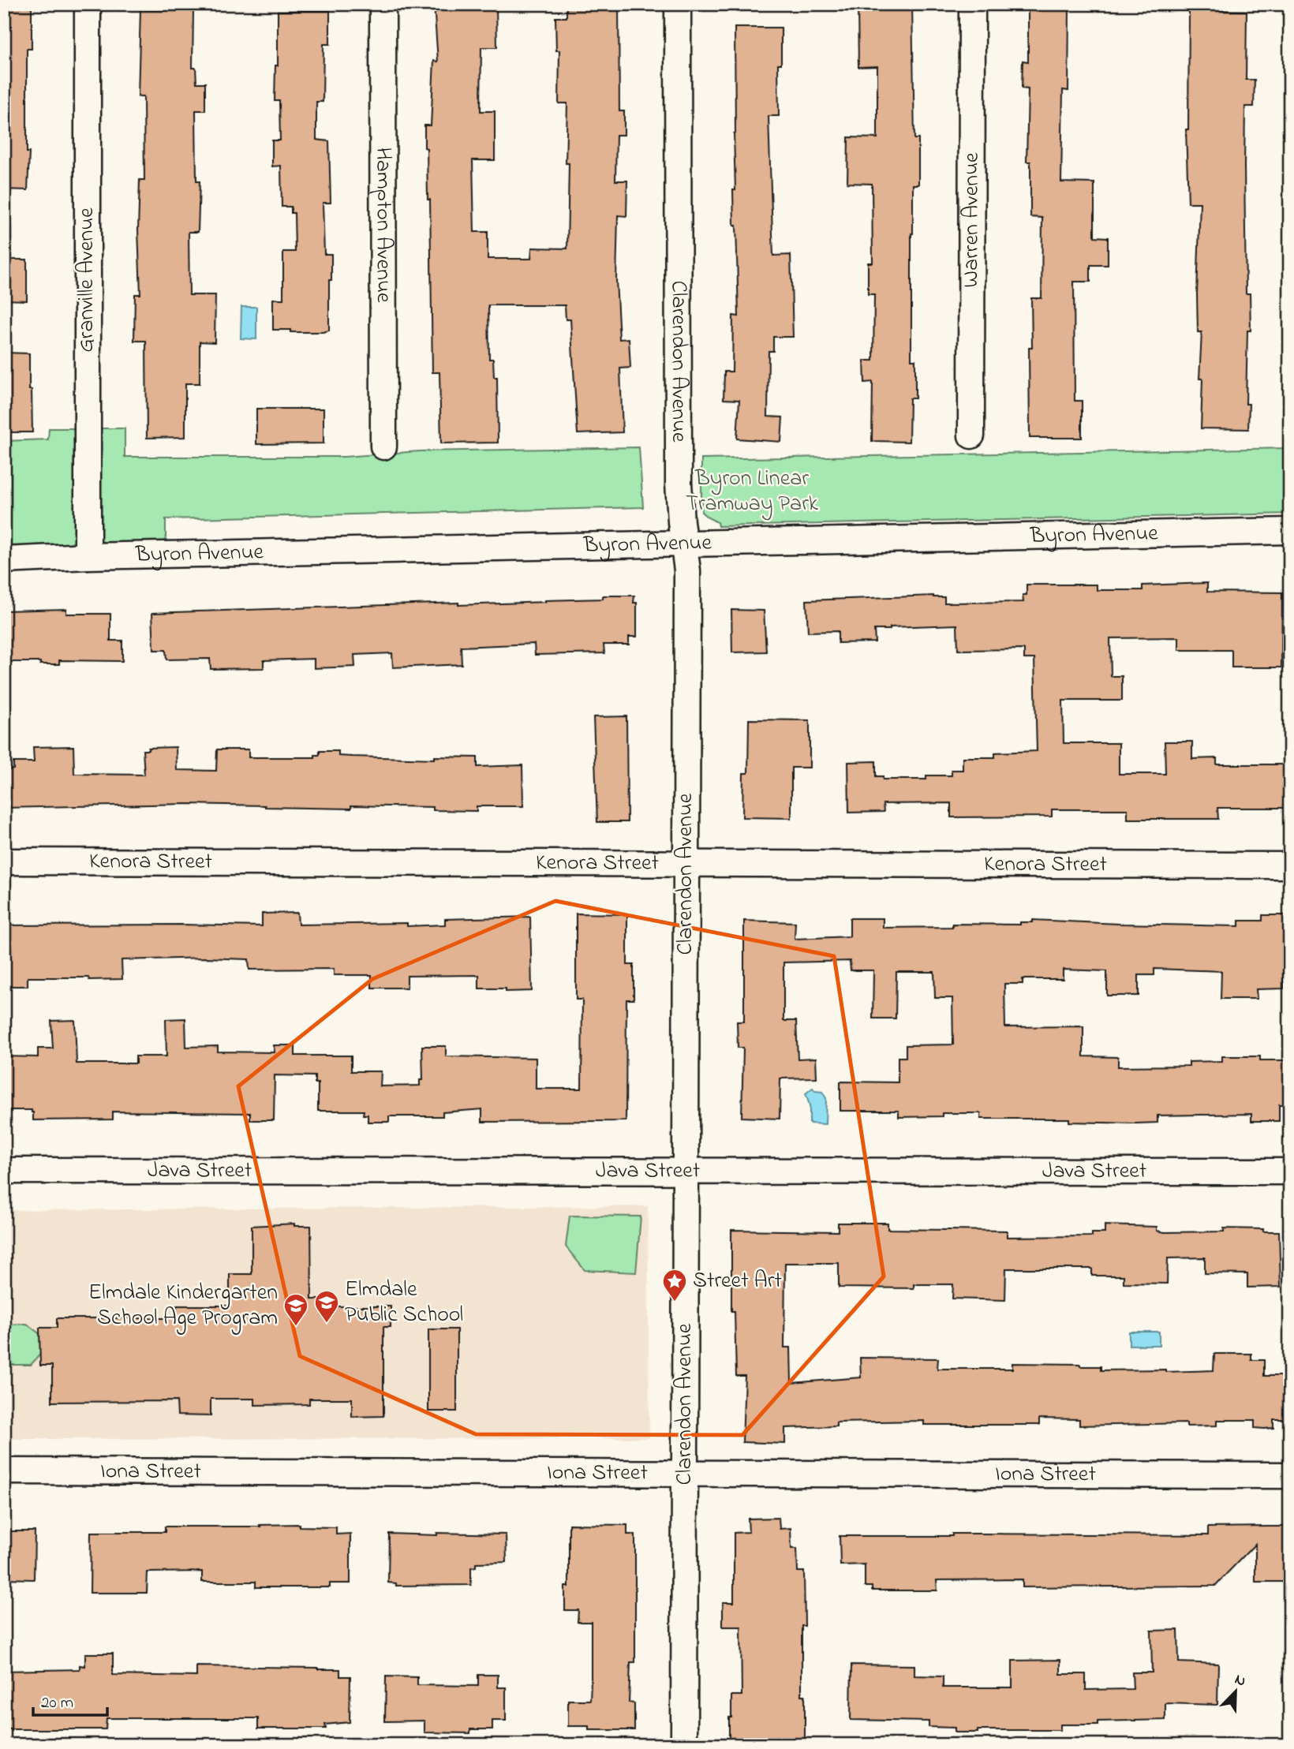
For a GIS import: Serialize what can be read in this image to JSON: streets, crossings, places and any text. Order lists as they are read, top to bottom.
{
  "streets": {
    "street": [
      "Warren Avenue",
      "Hampton Avenue",
      "Granville Avenue",
      "Clarendon Avenue",
      "Byron Avenue",
      "Kenora Street",
      "Java Street",
      "Iona Street"
    ]
  },
  "crossings": [
    ["Granville Avenue", "Byron Avenue"],
    ["Clarendon Avenue", "Byron Avenue"],
    ["Clarendon Avenue", "Kenora Street"],
    ["Clarendon Avenue", "Java Street"],
    ["Clarendon Avenue", "Iona Street"]
  ],
  "parks": ["Byron Linear Tramway Park"],
  "places": {
    "place": ["Street Art"],
    "school or university": ["Elmdale Public School", "Elmdale Kindergarten School Age Program"]
  },
  "scale_bar": "20 m",
  "north": "top right"
}
